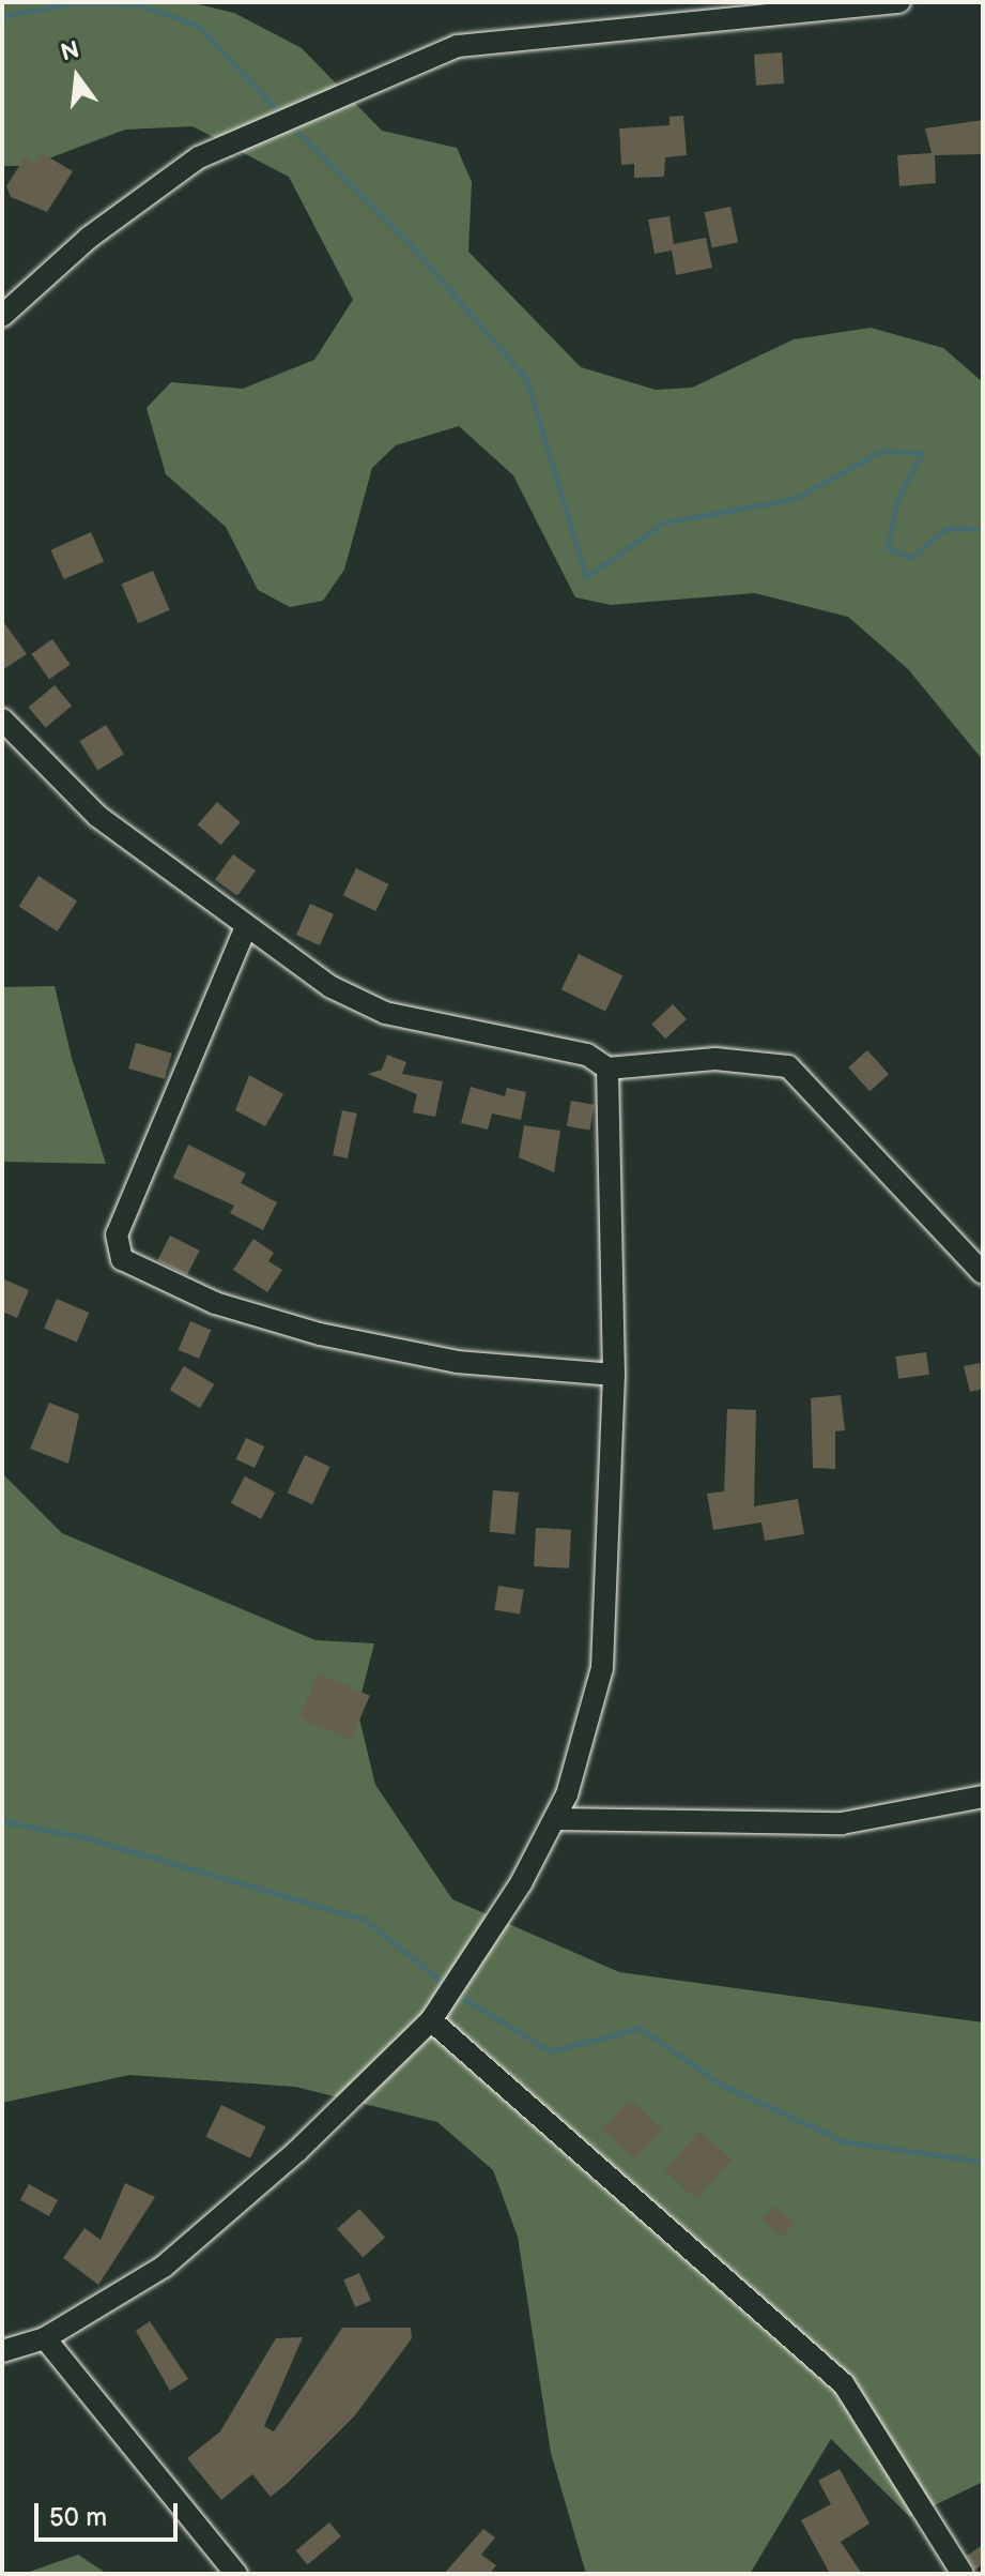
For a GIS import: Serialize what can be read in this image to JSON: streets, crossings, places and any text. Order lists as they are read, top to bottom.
{
  "scale_bar": "50 m",
  "north": "top"
}
